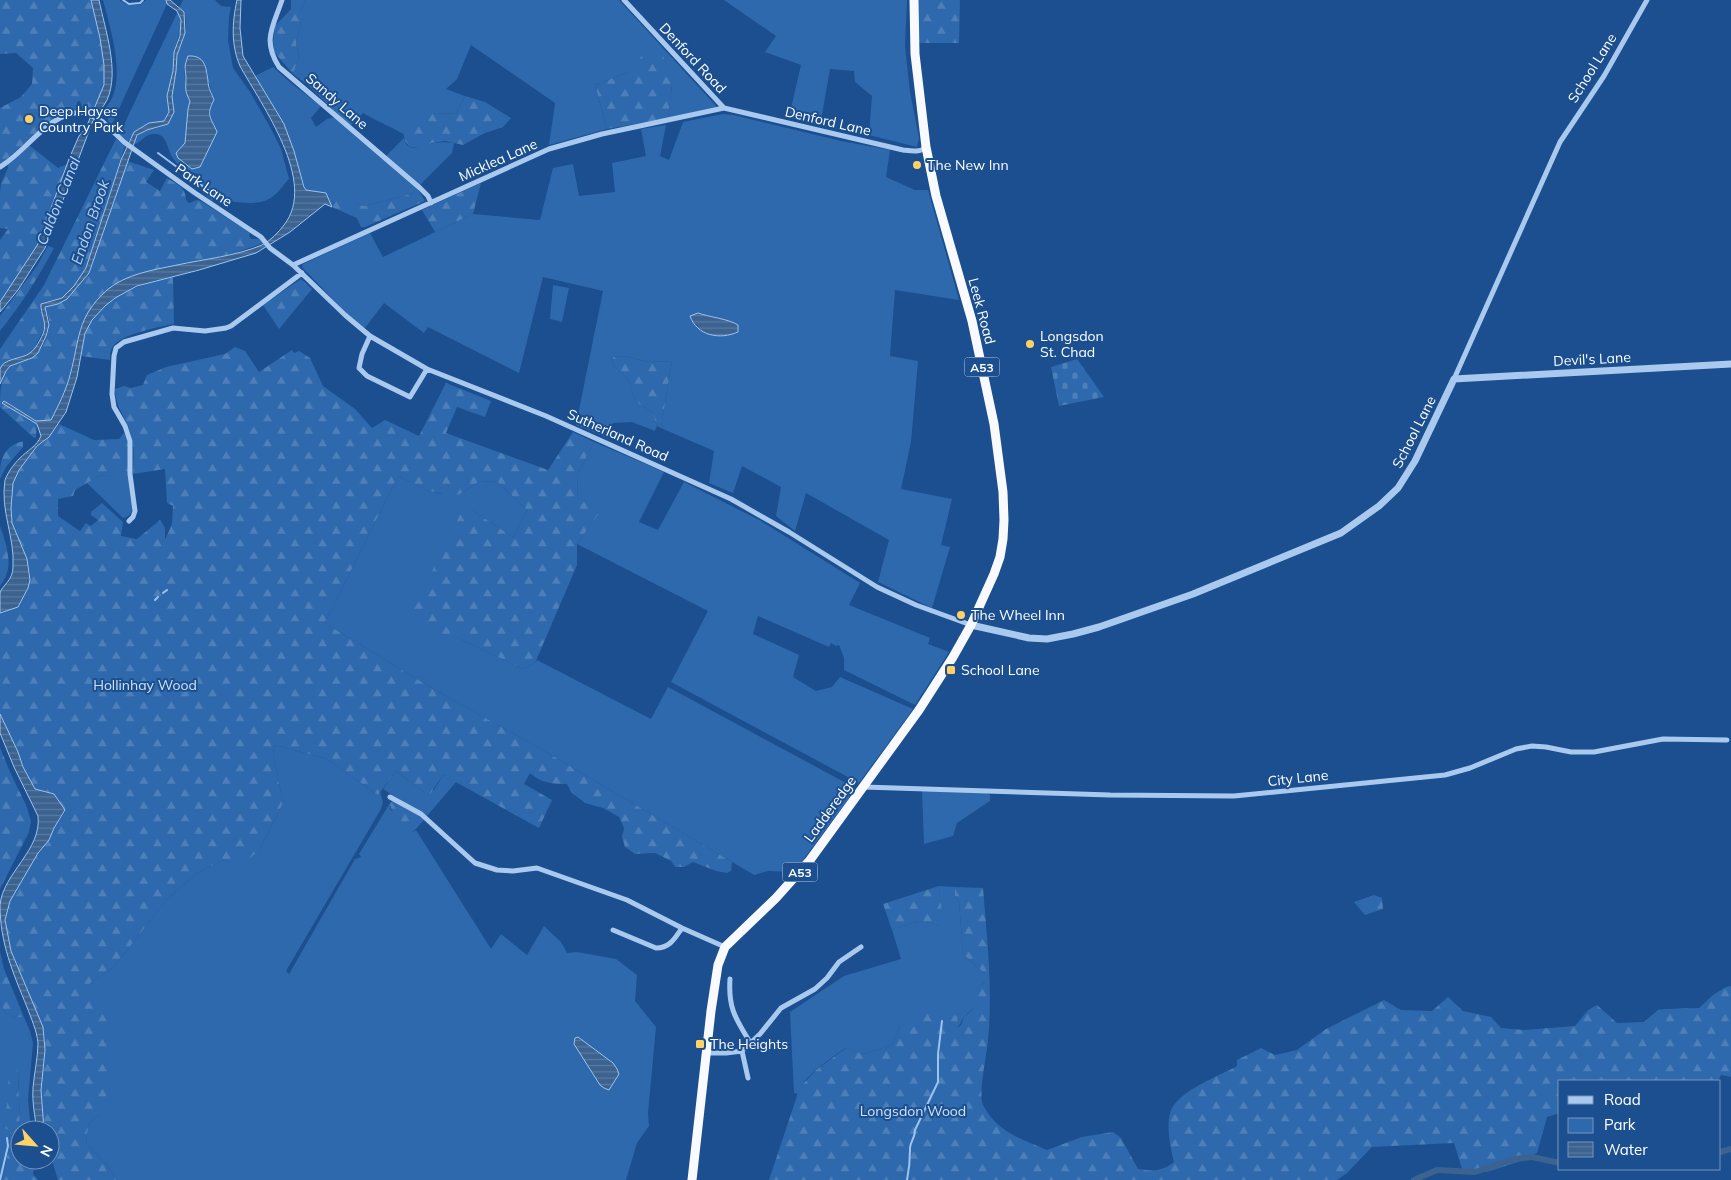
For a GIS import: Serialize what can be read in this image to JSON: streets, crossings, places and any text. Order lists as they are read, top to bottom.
{
  "streets": {
    "highway": ["Leek Road", "A53", "Ladderedge"],
    "street": [
      "Denford Road",
      "School Lane",
      "Sandy Lane",
      "Denford Lane",
      "Micklea Lane",
      "Park Lane",
      "Devil's Lane",
      "Sutherland Road",
      "City Lane"
    ]
  },
  "crossings": [
    ["Denford Road", "Denford Lane"],
    ["Denford Road", "Micklea Lane"],
    ["School Lane", "Leek Road"],
    ["School Lane", "Devil's Lane"],
    ["School Lane", "Sutherland Road"],
    ["School Lane", "Ladderedge"],
    ["Sandy Lane", "Micklea Lane"],
    ["Denford Lane", "Micklea Lane"],
    ["Denford Lane", "Leek Road"],
    ["Micklea Lane", "Sutherland Road"],
    ["Park Lane", "Sutherland Road"],
    ["Leek Road", "Sutherland Road"],
    ["Leek Road", "Ladderedge"],
    ["Sutherland Road", "Ladderedge"],
    ["City Lane", "Ladderedge"]
  ],
  "water": ["Caldon Canal", "Endon Brook"],
  "parks": ["Hollinhay Wood", "Longsdon Wood"],
  "places": {
    "other": [
      "Deep Hayes Country Park",
      "The New Inn",
      "Longsdon St. Chad",
      "The Wheel Inn"
    ],
    "transit": ["School Lane", "The Heights"]
  },
  "legend": ["Road", "Park", "Water"],
  "north": "bottom right"
}
